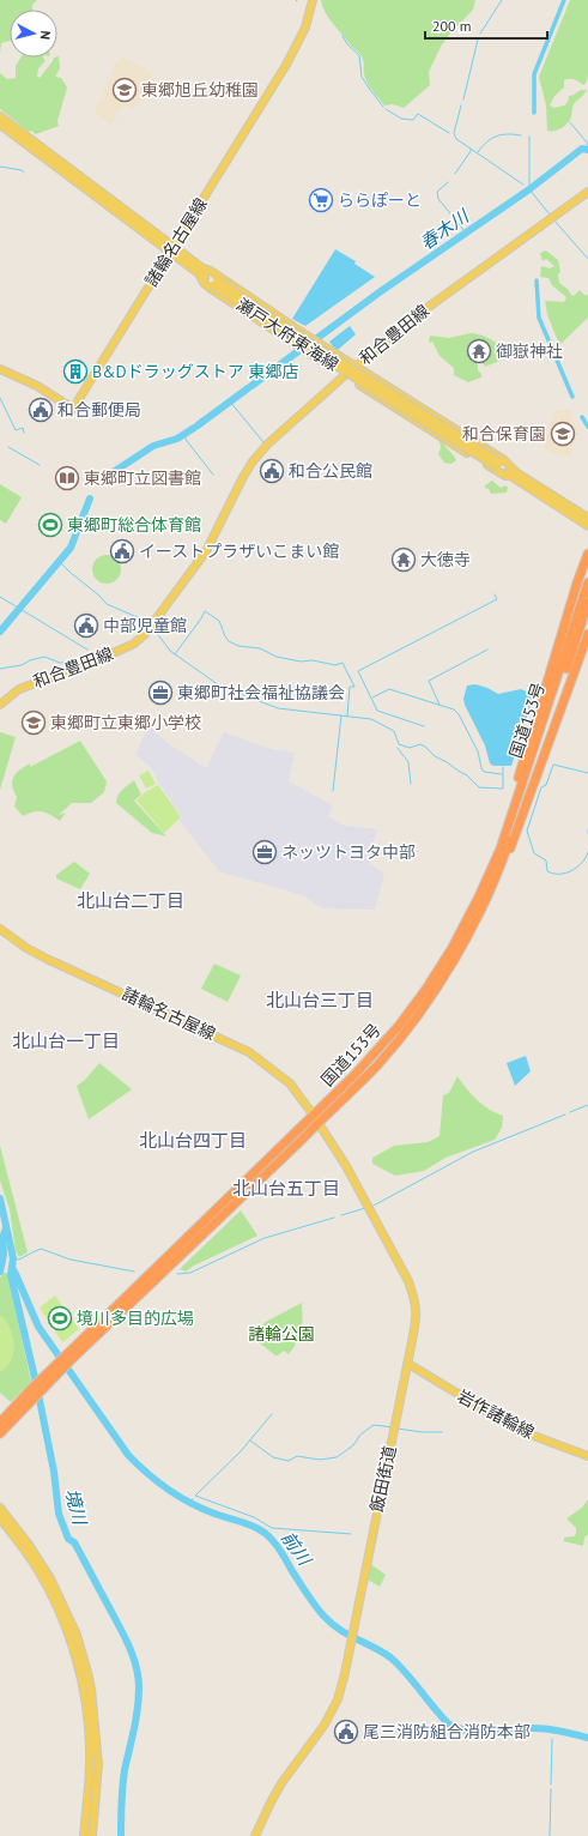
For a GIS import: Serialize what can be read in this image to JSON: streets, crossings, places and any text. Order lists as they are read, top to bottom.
{
  "streets": {
    "highway": ["国道153号"],
    "main road": [
      "諸輪名古屋線",
      "瀬戸大府東海線",
      "和合豊田線",
      "岩作諸輪線",
      "飯田街道"
    ]
  },
  "crossings": [
    ["諸輪名古屋線", "瀬戸大府東海線"],
    ["諸輪名古屋線", "国道153号"],
    ["諸輪名古屋線", "飯田街道"],
    ["国道153号", "飯田街道"],
    ["岩作諸輪線", "飯田街道"]
  ],
  "districts": [
    "北山台二丁目",
    "北山台三丁目",
    "北山台一丁目",
    "北山台四丁目",
    "北山台五丁目"
  ],
  "water": ["春木川", "境川", "前川"],
  "parks": ["諸輪公園"],
  "places": {
    "school or university": ["東郷旭丘幼稚園", "和合保育園", "東郷町立東郷小学校"],
    "supermarket": ["ららぽーと"],
    "temple": ["御嶽神社", "大徳寺"],
    "building": ["B&Dドラッグストア 東郷店"],
    "public building": [
      "和合郵便局",
      "和合公民館",
      "イーストプラザいこまい館",
      "中部児童館",
      "尾三消防組合消防本部"
    ],
    "library": ["東郷町立図書館"],
    "sports": ["東郷町総合体育館", "境川多目的広場"],
    "office": ["東郷町社会福祉協議会", "ネッツトヨタ中部"]
  },
  "scale_bar": "200 m",
  "north": "right"
}
